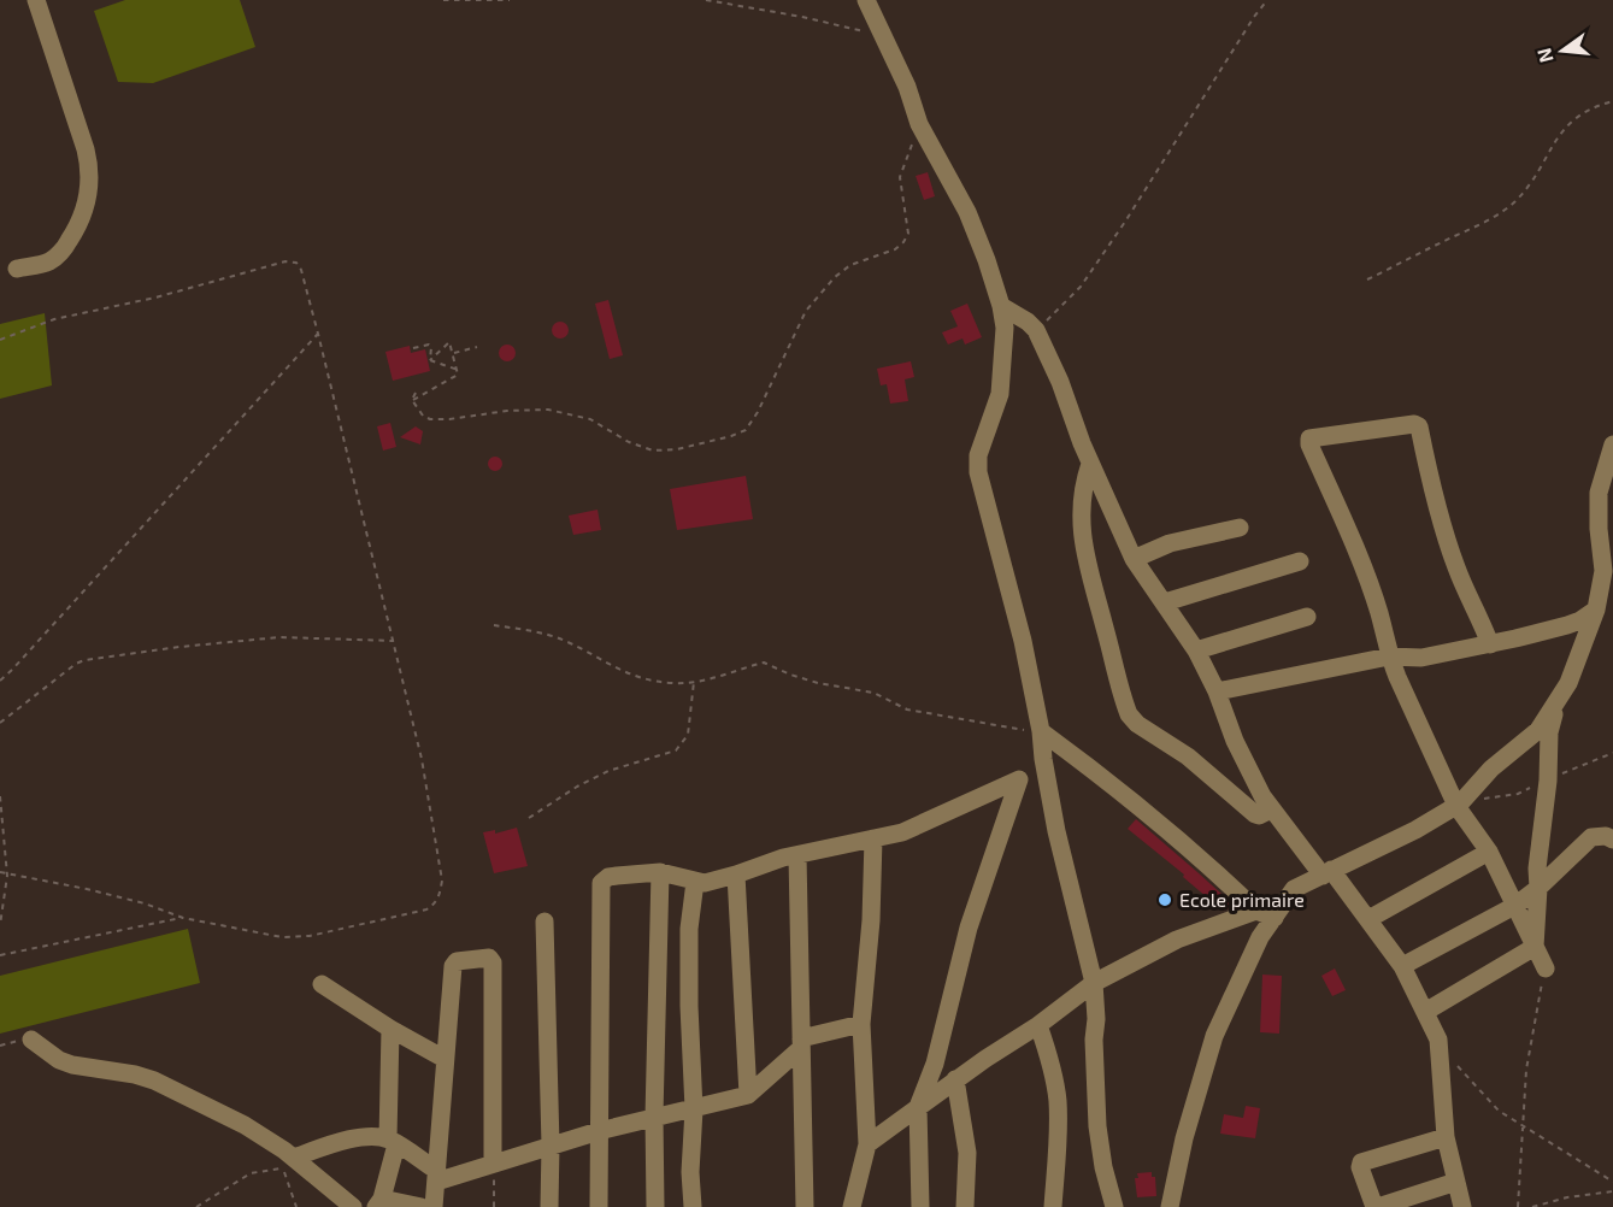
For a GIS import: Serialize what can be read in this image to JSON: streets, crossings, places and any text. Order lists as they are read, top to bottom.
{
  "places": ["Ecole primaire"],
  "north": "left"
}
